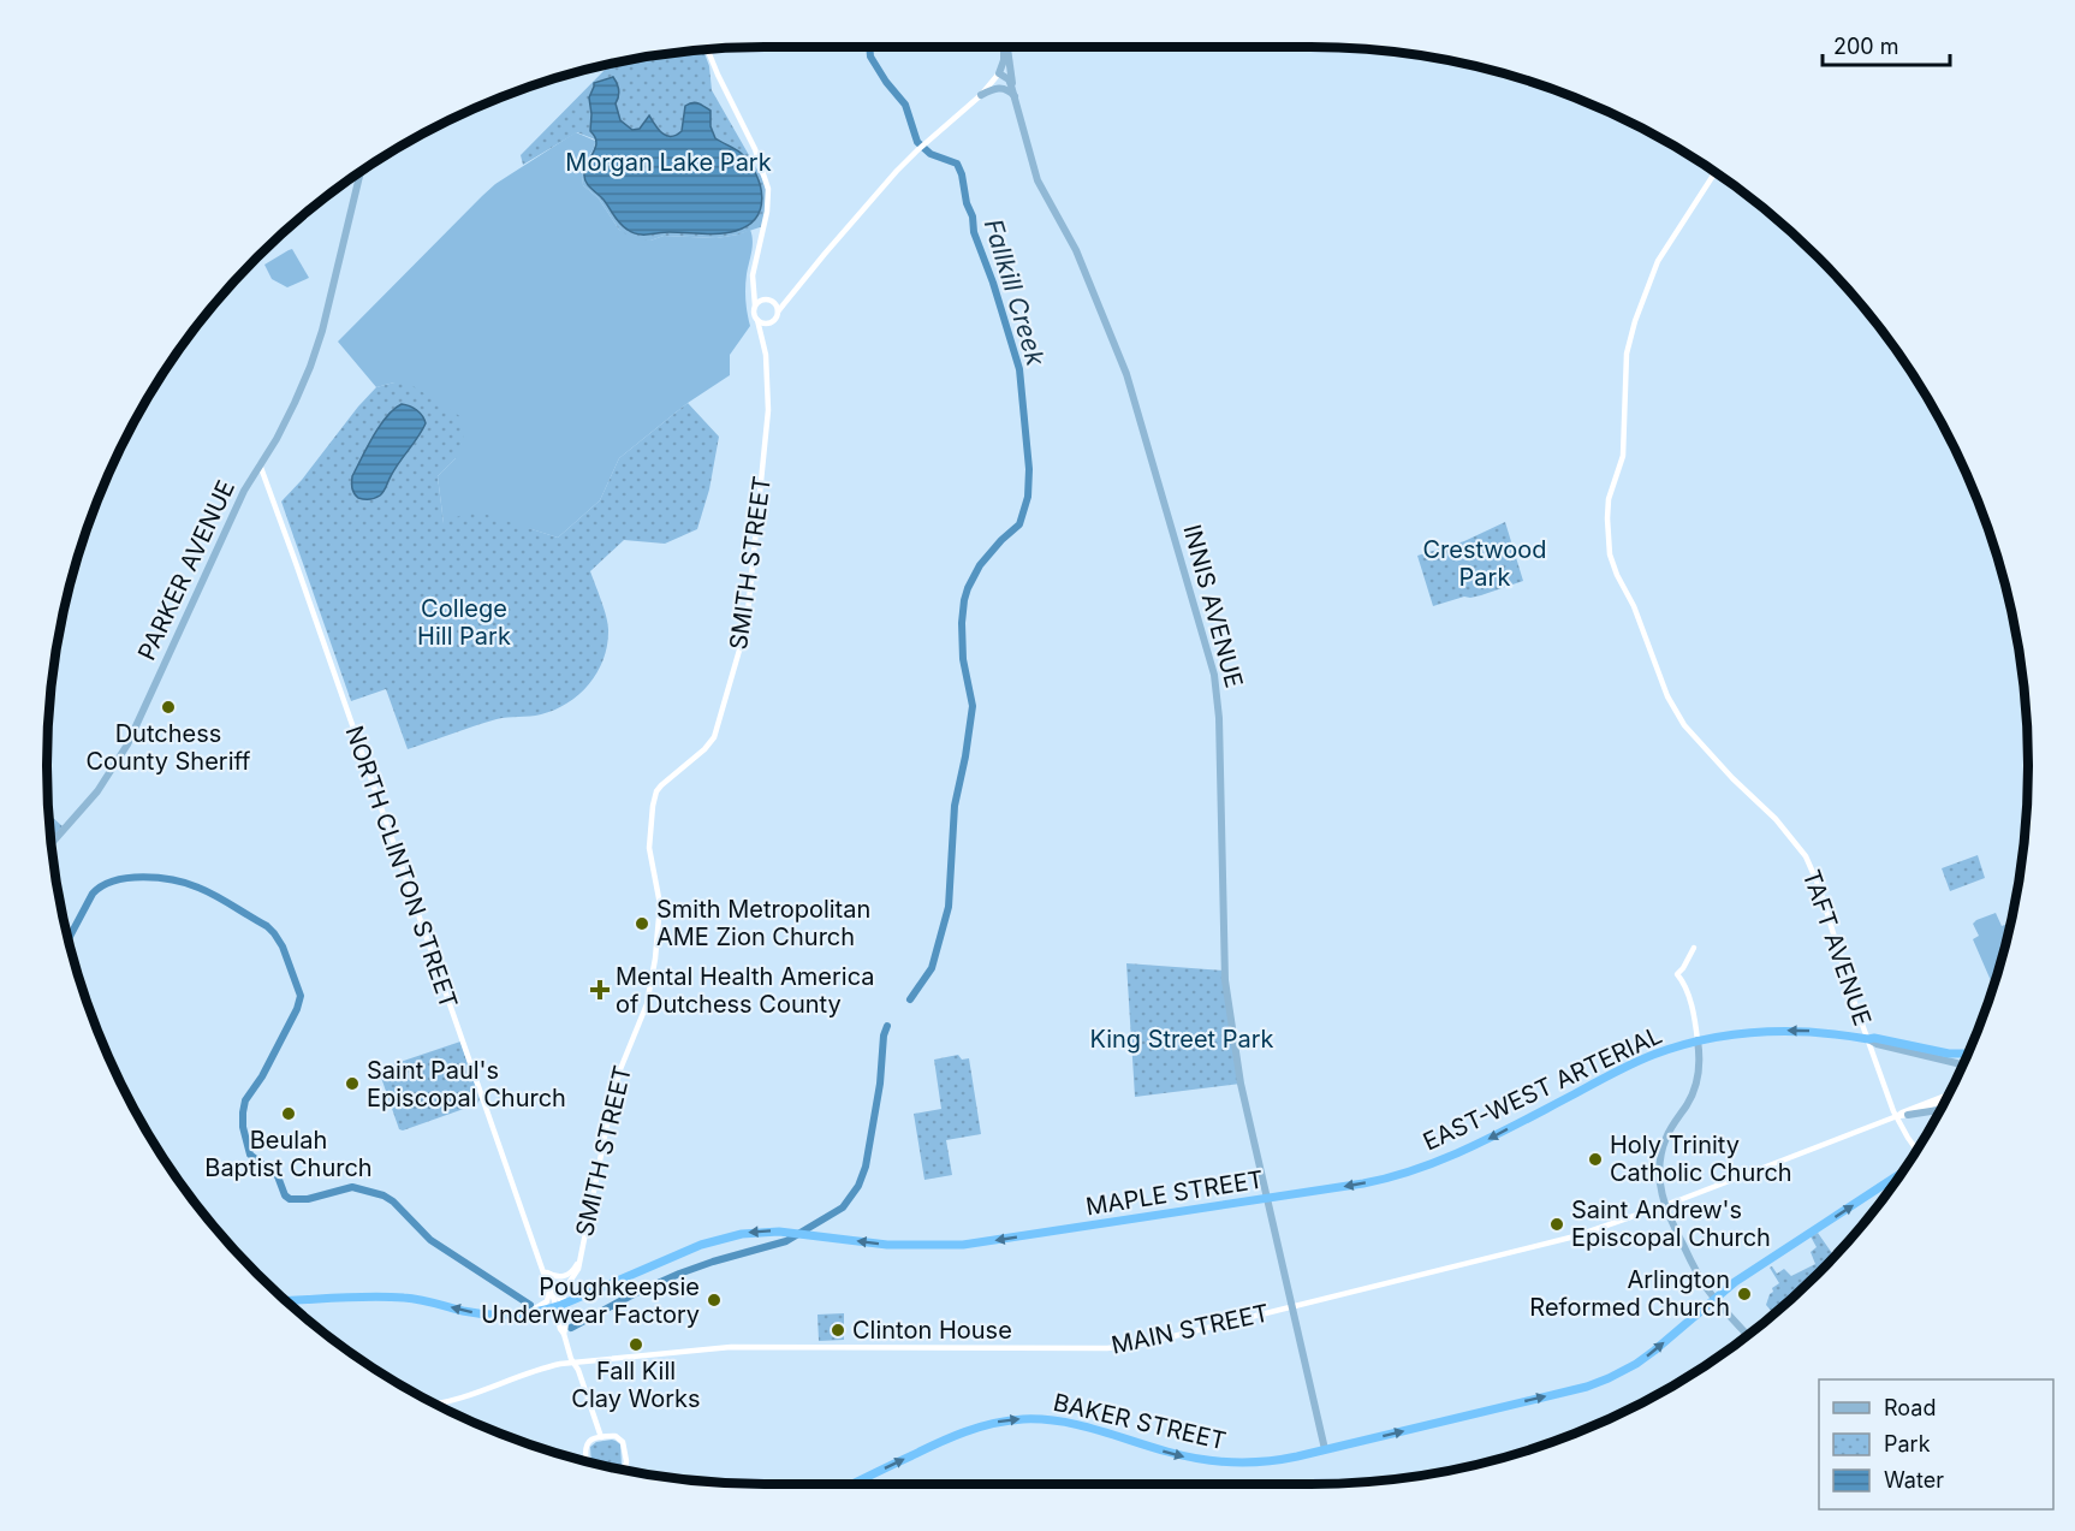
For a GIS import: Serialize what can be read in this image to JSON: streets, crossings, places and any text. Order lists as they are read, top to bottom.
{
  "streets": {
    "highway": ["EAST-WEST ARTERIAL", "MAPLE STREET", "BAKER STREET"],
    "main road": ["PARKER AVENUE", "INNIS AVENUE"],
    "street": [
      "SMITH STREET",
      "NORTH CLINTON STREET",
      "TAFT AVENUE",
      "MAIN STREET"
    ]
  },
  "crossings": [
    ["SMITH STREET", "NORTH CLINTON STREET"],
    ["PARKER AVENUE", "NORTH CLINTON STREET"],
    ["INNIS AVENUE", "MAPLE STREET"],
    ["INNIS AVENUE", "MAIN STREET"],
    ["INNIS AVENUE", "BAKER STREET"],
    ["NORTH CLINTON STREET", "MAIN STREET"],
    ["TAFT AVENUE", "EAST-WEST ARTERIAL"],
    ["TAFT AVENUE", "MAIN STREET"],
    ["EAST-WEST ARTERIAL", "MAPLE STREET"]
  ],
  "one_way": ["EAST-WEST ARTERIAL", "MAPLE STREET", "BAKER STREET"],
  "water": ["Fallkill Creek"],
  "parks": [
    "Morgan Lake Park",
    "Crestwood Park",
    "College Hill Park",
    "King Street Park"
  ],
  "places": {
    "other": [
      "Dutchess County Sheriff",
      "Smith Metropolitan AME Zion Church",
      "Saint Paul's Episcopal Church",
      "Beulah Baptist Church",
      "Holy Trinity Catholic Church",
      "Saint Andrew's Episcopal Church",
      "Arlington Reformed Church",
      "Poughkeepsie Underwear Factory",
      "Clinton House",
      "Fall Kill Clay Works"
    ],
    "health": ["Mental Health America of Dutchess County"]
  },
  "legend": ["Road", "Park", "Water"],
  "scale_bar": "200 m"
}
